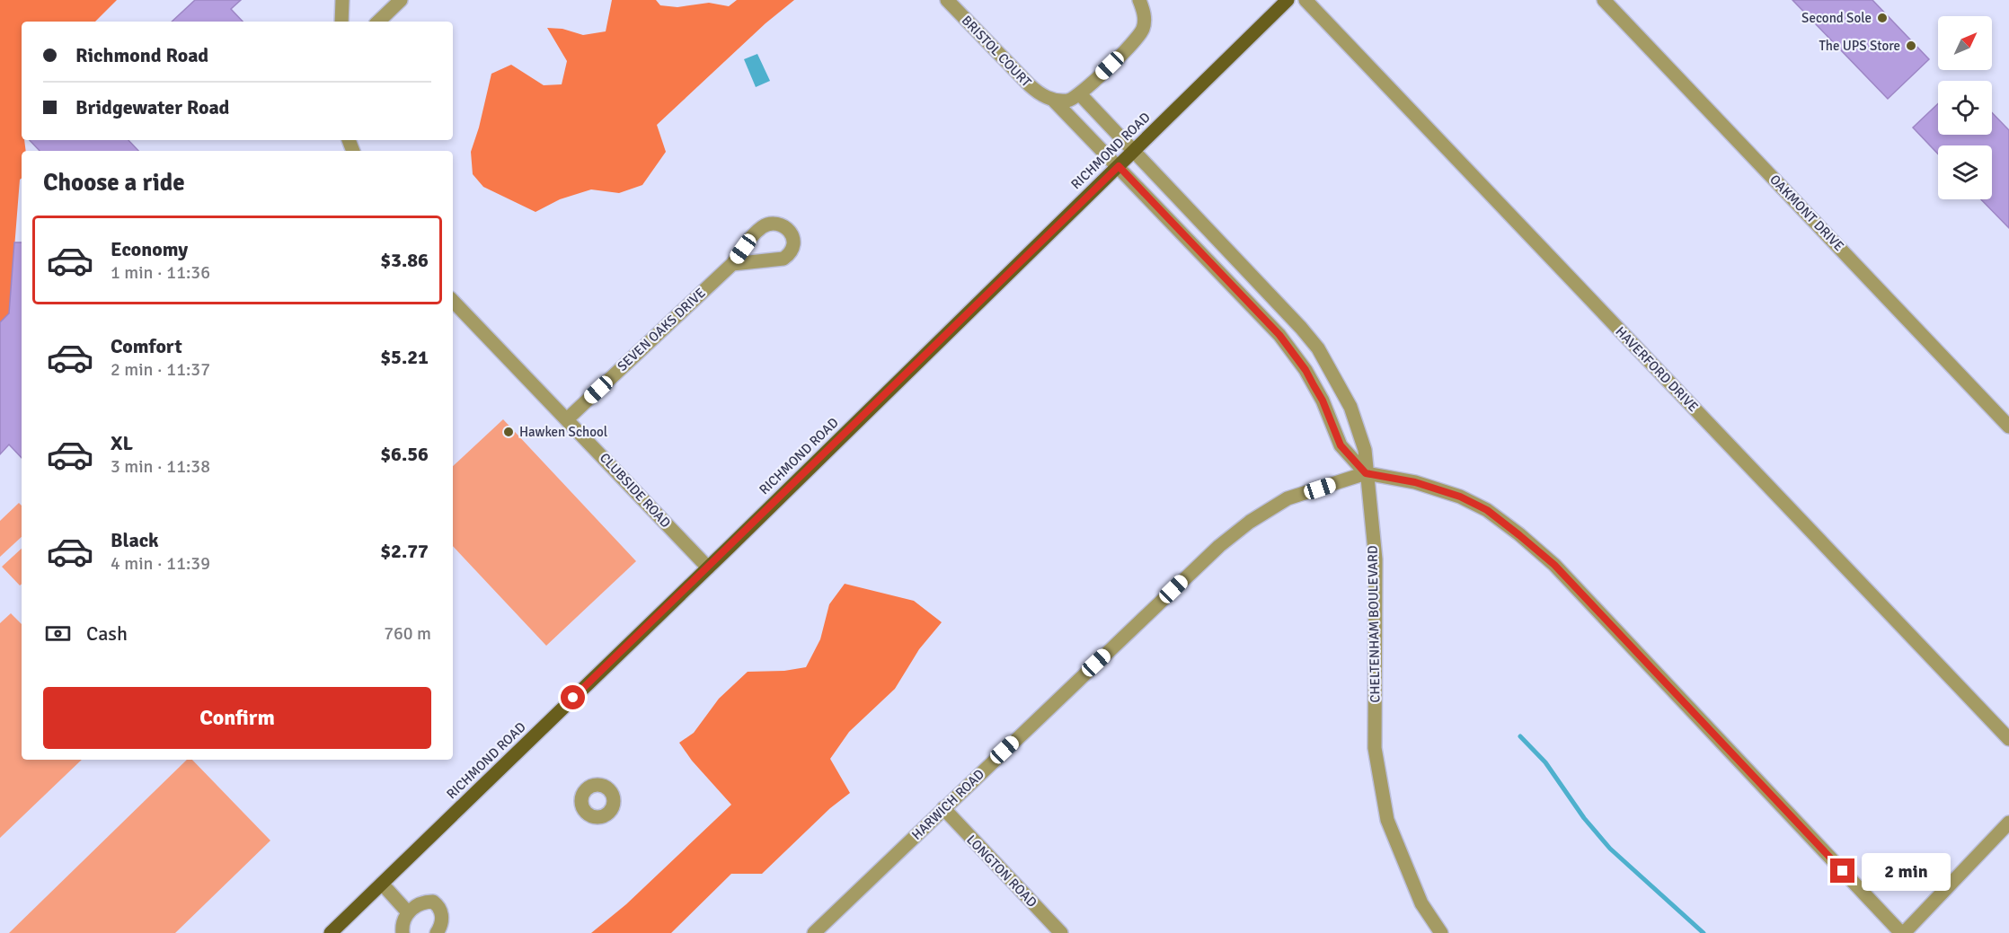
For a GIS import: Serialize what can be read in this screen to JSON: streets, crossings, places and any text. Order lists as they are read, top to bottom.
{
  "streets": {
    "main road": ["RICHMOND ROAD"],
    "street": [
      "BRISTOL COURT",
      "OAKMONT DRIVE",
      "SEVEN OAKS DRIVE",
      "HAVERFORD DRIVE",
      "CLUBSIDE ROAD",
      "CHELTENHAM BOULEVARD",
      "HARWICH ROAD",
      "LONGTON ROAD"
    ]
  },
  "crossings": [
    ["BRISTOL COURT", "RICHMOND ROAD"],
    ["RICHMOND ROAD", "CLUBSIDE ROAD"],
    ["RICHMOND ROAD", "CHELTENHAM BOULEVARD"],
    ["SEVEN OAKS DRIVE", "CLUBSIDE ROAD"],
    ["CHELTENHAM BOULEVARD", "HARWICH ROAD"],
    ["HARWICH ROAD", "LONGTON ROAD"]
  ],
  "places": ["Second Sole", "The UPS Store", "Hawken School"],
  "north": "top right",
  "page": {
    "banner": ["Richmond Road", "Bridgewater Road"],
    "heading": "Choose a ride",
    "list": [
      {
        "name": "Economy",
        "note": "1 min · 11:36",
        "value": "$3.86"
      },
      {
        "name": "Comfort",
        "note": "2 min · 11:37",
        "value": "$5.21"
      },
      {
        "name": "XL",
        "note": "3 min · 11:38",
        "value": "$6.56"
      },
      {
        "name": "Black",
        "note": "4 min · 11:39",
        "value": "$2.77"
      }
    ],
    "pay": ["Cash", "760 m"],
    "buttons": "Confirm",
    "bubble": "2 min"
  }
}
